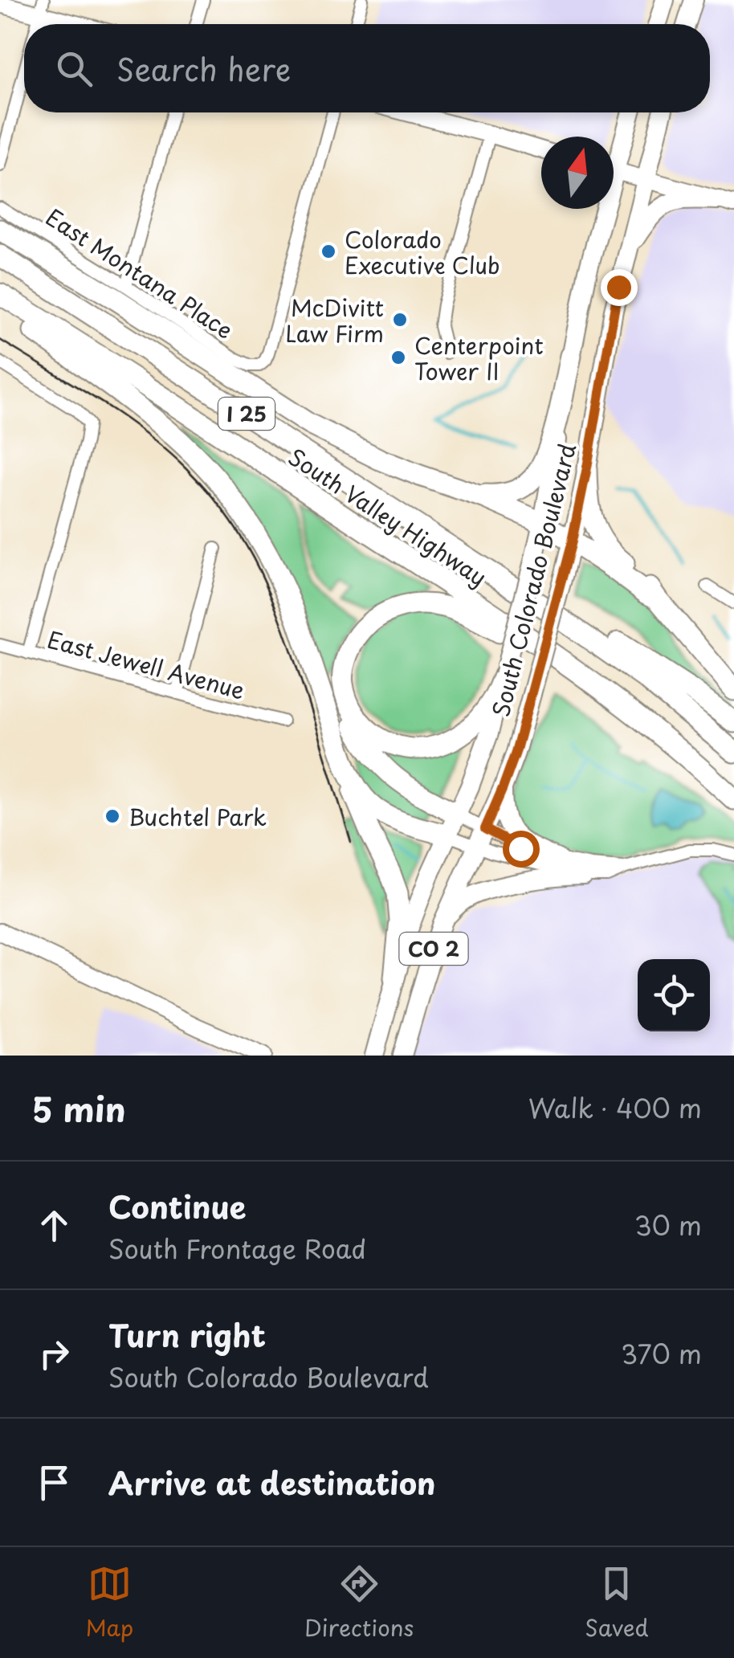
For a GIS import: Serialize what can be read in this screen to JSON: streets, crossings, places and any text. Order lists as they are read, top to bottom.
{
  "streets": {
    "highway": ["I 25", "South Valley Highway"],
    "main road": ["South Colorado Boulevard", "CO 2"],
    "street": ["East Montana Place", "East Jewell Avenue"]
  },
  "places": [
    "Colorado Executive Club",
    "McDivitt Law Firm",
    "Centerpoint Tower II",
    "Buchtel Park"
  ],
  "north": "top",
  "page": {
    "search": "Search here",
    "heading": ["5 min", "Walk · 400 m"],
    "list": [
      ["Continue", "South Frontage Road", "30 m"],
      ["Turn right", "South Colorado Boulevard", "370 m"],
      "Arrive at destination"
    ],
    "nav": ["Map", "Directions", "Saved"]
  }
}
